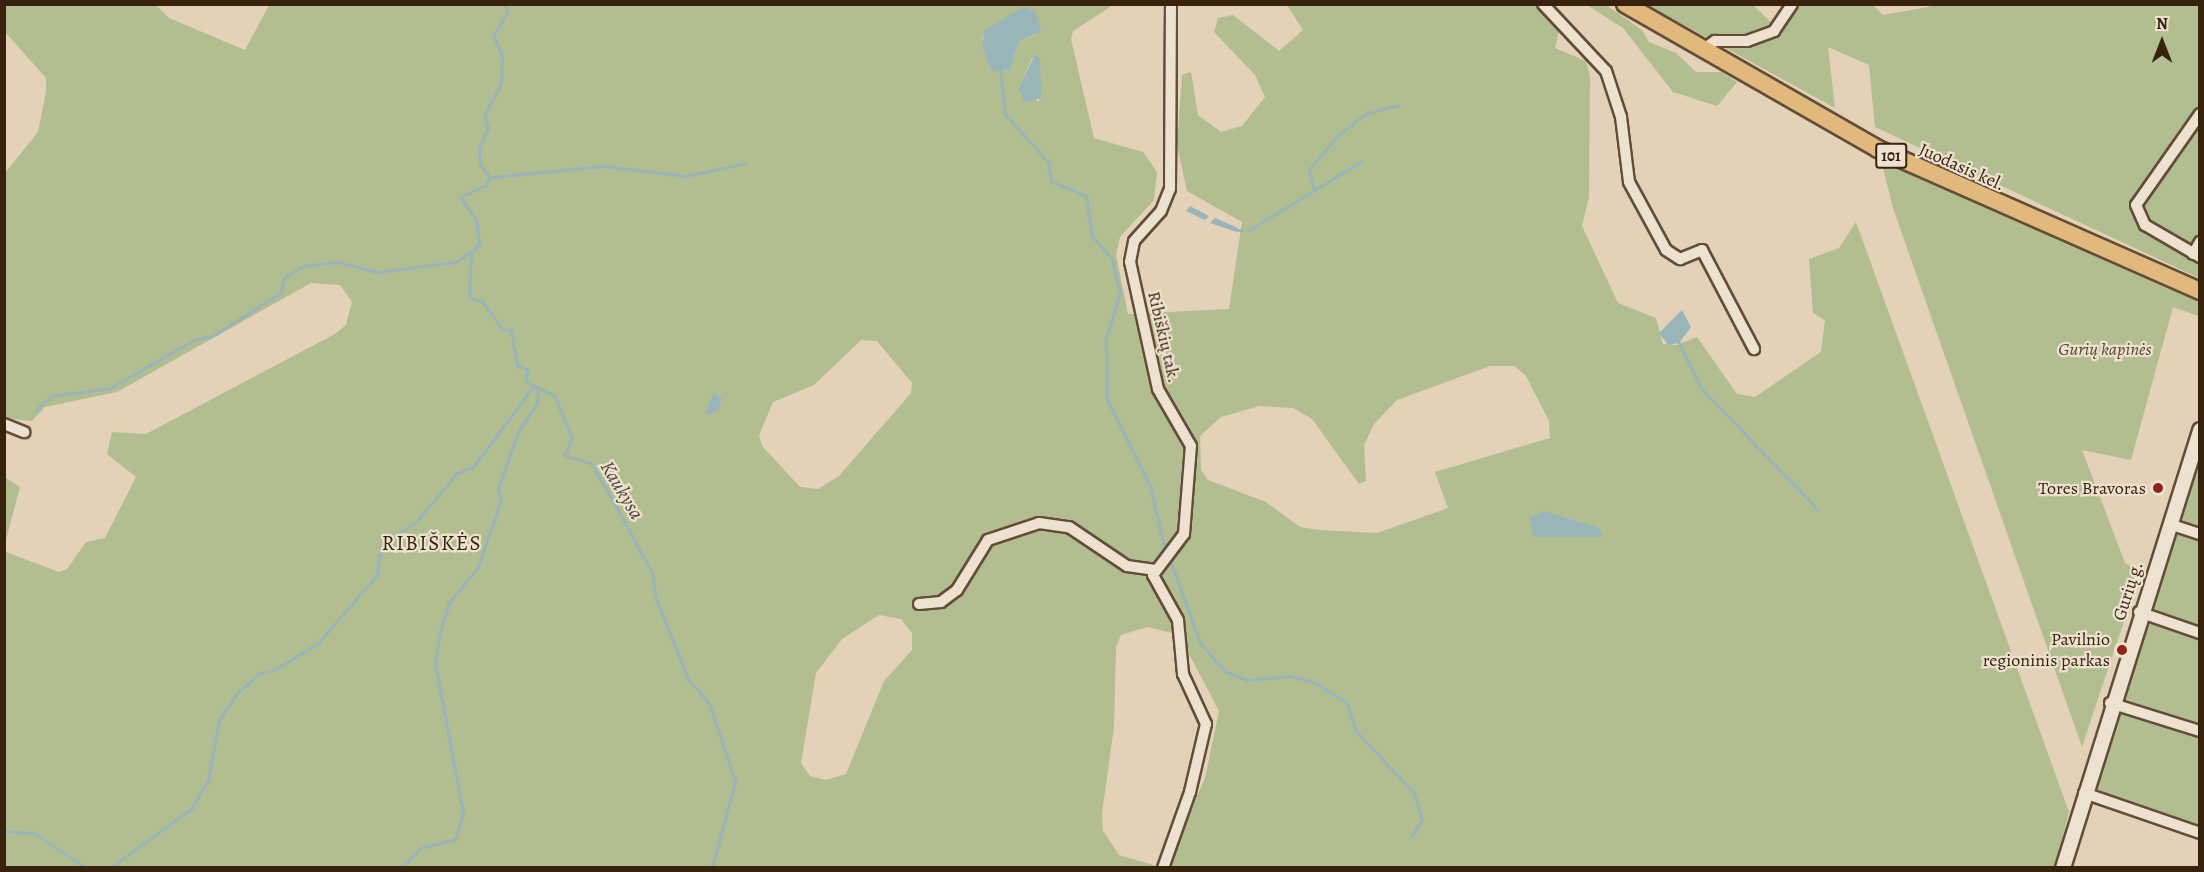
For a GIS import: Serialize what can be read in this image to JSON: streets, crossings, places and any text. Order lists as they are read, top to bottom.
{
  "streets": {
    "main road": ["101", "Juodasis kel."],
    "street": ["Ribiškių tak.", "Gurių g."]
  },
  "districts": ["RIBIŠKĖS"],
  "water": ["Kaukysa"],
  "parks": ["Gurių kapinės"],
  "places": ["Tores Bravoras", "Pavilnio regioninis parkas"],
  "north": "top"
}
